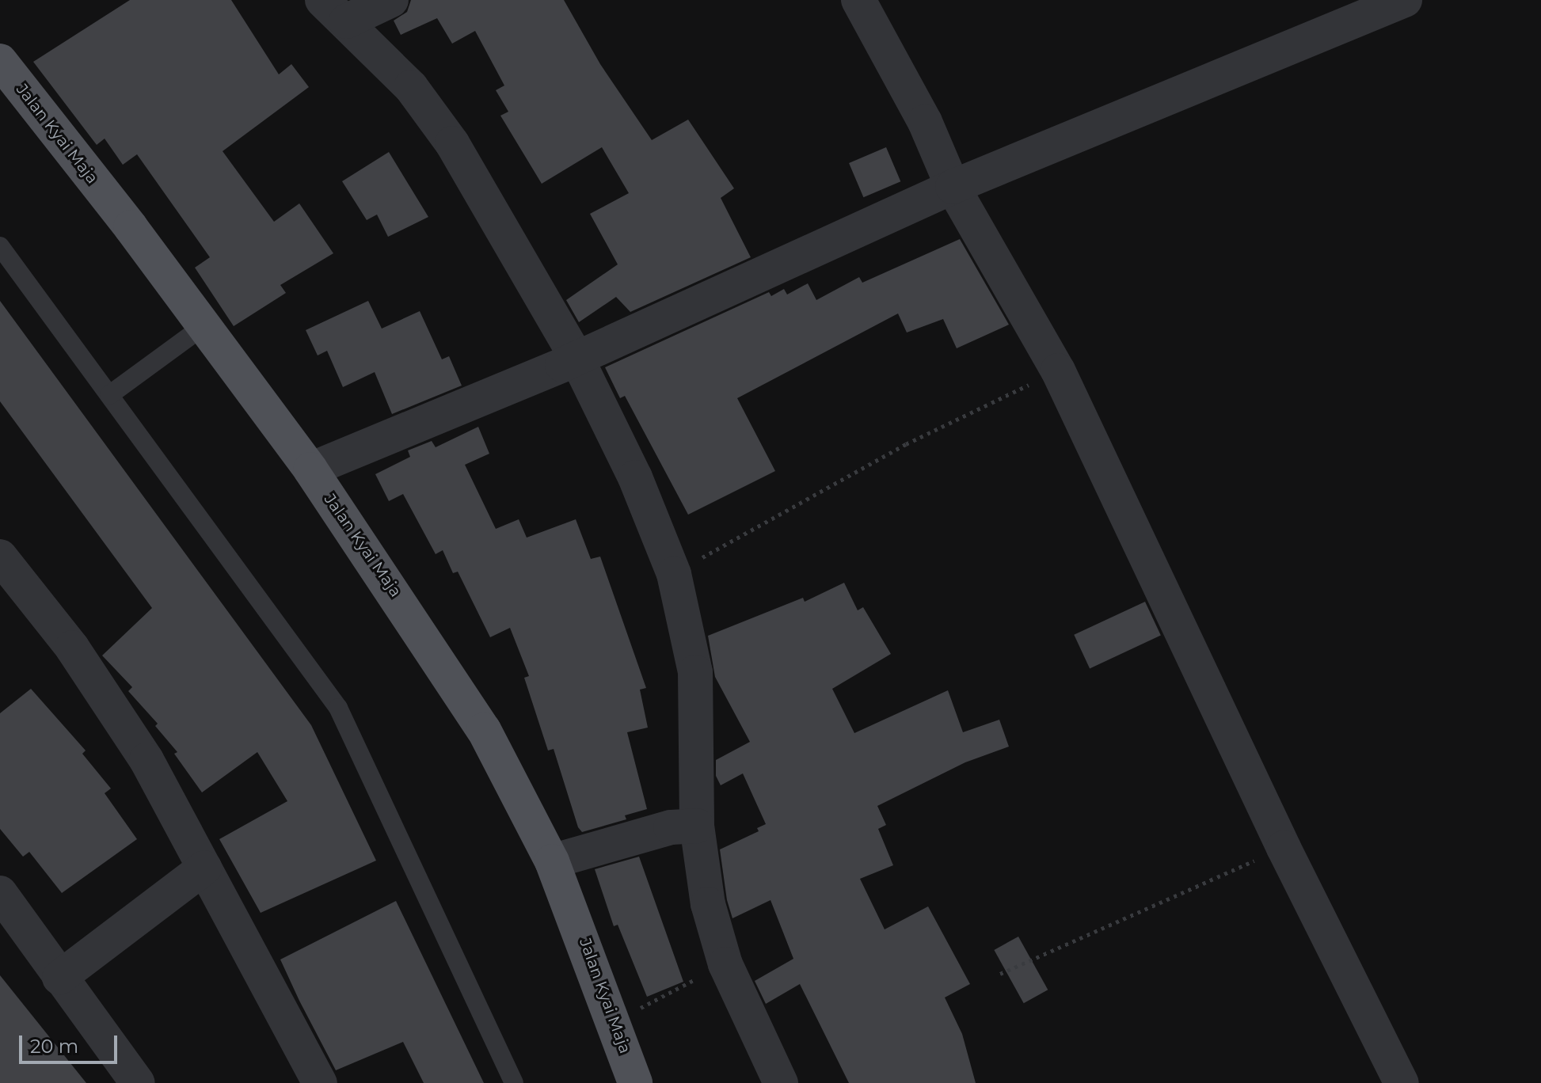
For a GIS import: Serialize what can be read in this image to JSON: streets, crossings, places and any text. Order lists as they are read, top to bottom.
{
  "streets": {
    "main road": ["Jalan Kyai Maja"]
  },
  "scale_bar": "20 m"
}
